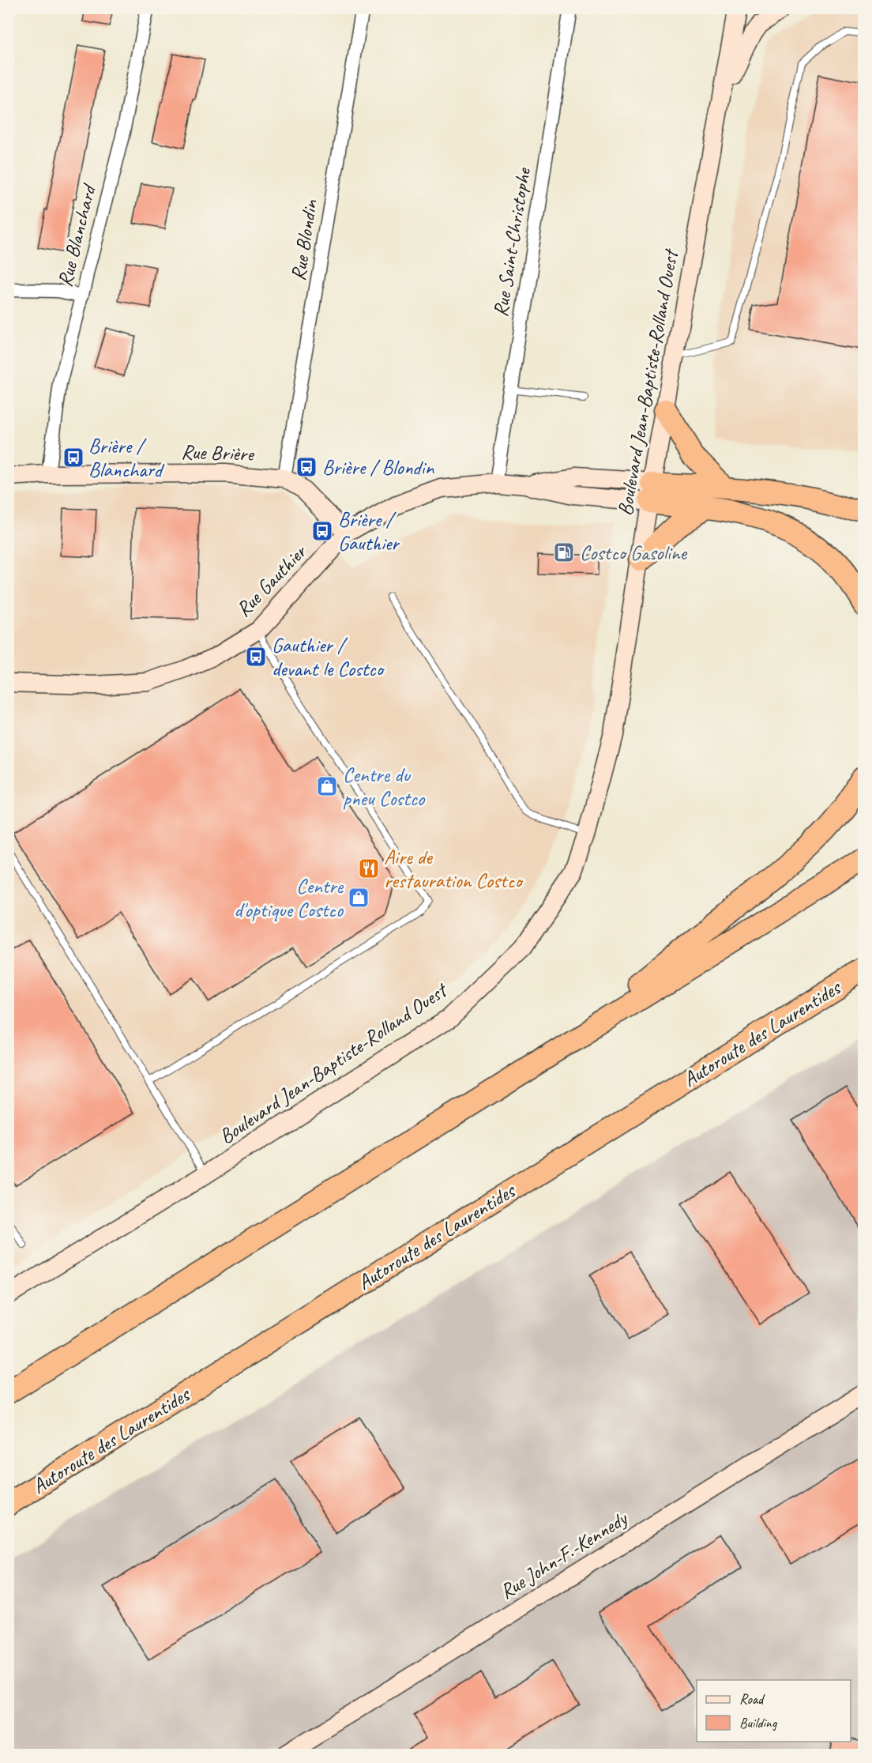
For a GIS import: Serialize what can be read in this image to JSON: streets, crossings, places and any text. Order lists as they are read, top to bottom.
{
  "streets": {
    "highway": ["Autoroute des Laurentides"],
    "street": [
      "Rue Blanchard",
      "Rue Blondin",
      "Rue Saint-Christophe",
      "Boulevard Jean-Baptiste-Rolland Ouest",
      "Rue Brière",
      "Rue Gauthier",
      "Rue John-F.-Kennedy"
    ]
  },
  "crossings": [
    ["Rue Blanchard", "Rue Brière"],
    ["Rue Blondin", "Rue Brière"],
    ["Rue Saint-Christophe", "Rue Gauthier"],
    ["Boulevard Jean-Baptiste-Rolland Ouest", "Rue Gauthier"],
    ["Rue Brière", "Rue Gauthier"]
  ],
  "places": {
    "bus stop": [
      "Brière / Blanchard",
      "Brière / Blondin",
      "Brière / Gauthier",
      "Gauthier / devant le Costco"
    ],
    "fuel station": ["Costco Gasoline"],
    "shop": ["Centre du pneu Costco", "Centre d'optique Costco"],
    "restaurant": ["Aire de restauration Costco"]
  },
  "legend": ["Road", "Building"]
}
